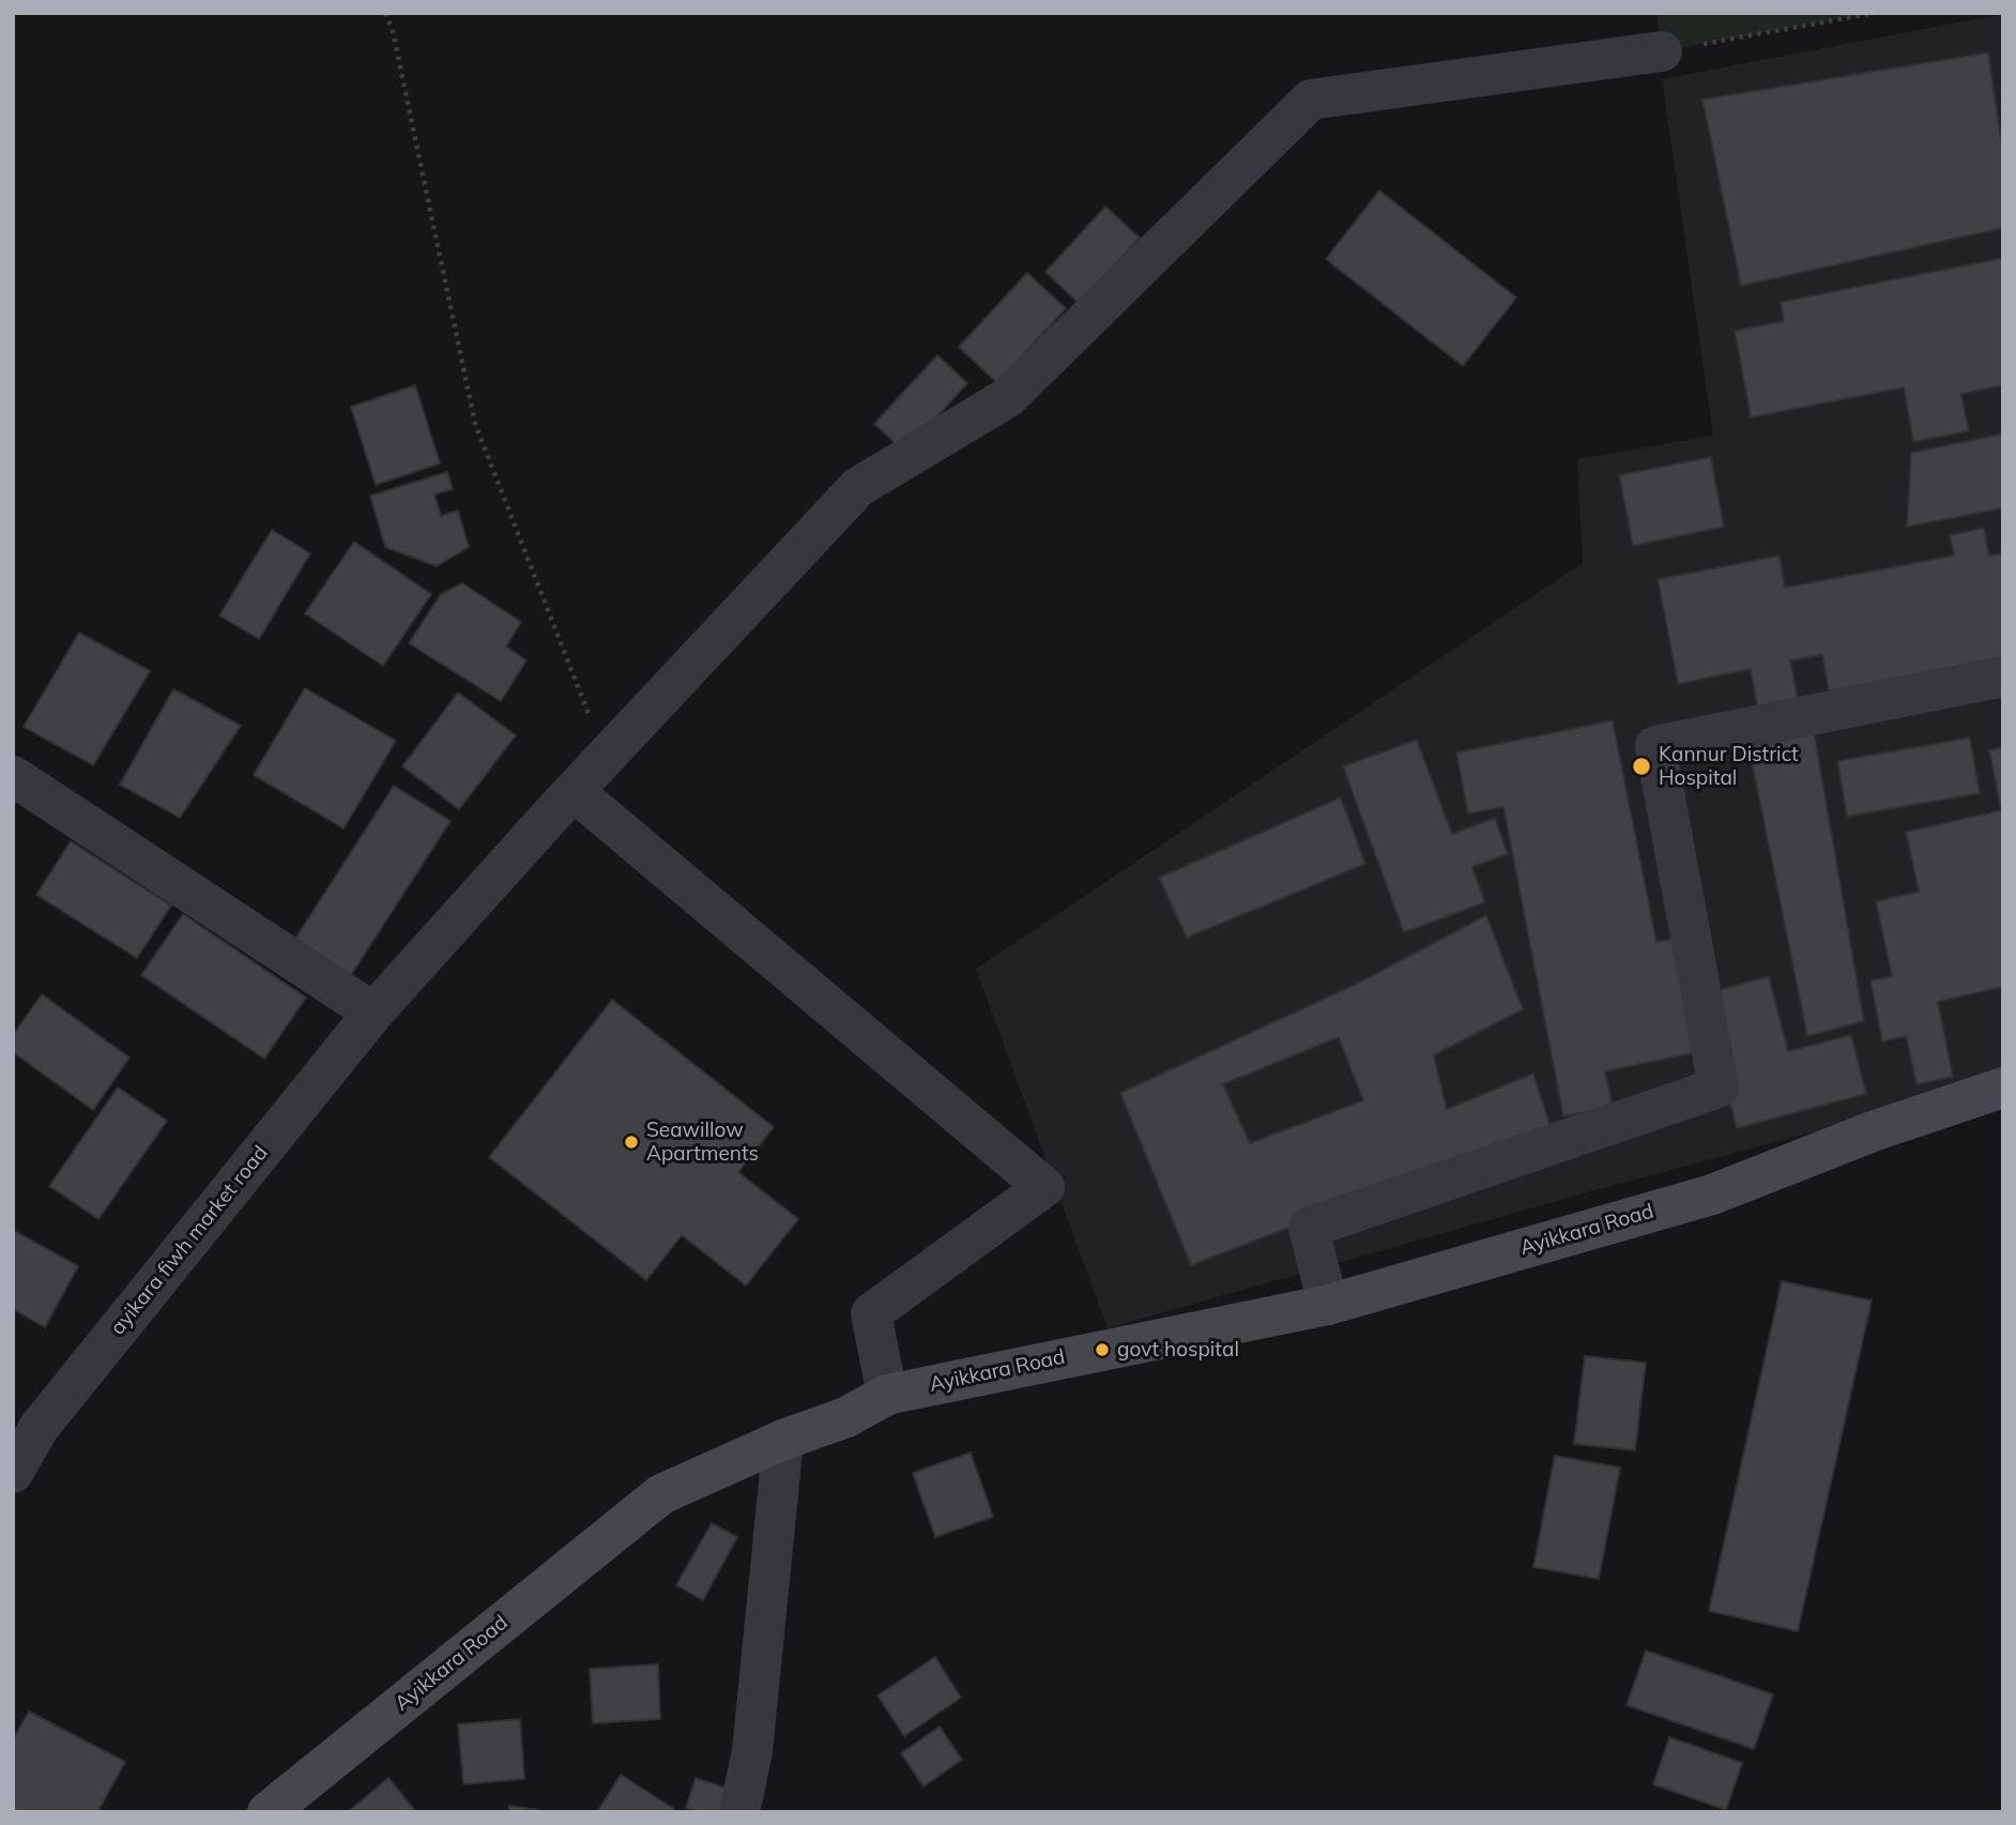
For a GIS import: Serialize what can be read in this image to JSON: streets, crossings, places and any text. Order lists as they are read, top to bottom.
{
  "streets": {
    "main road": ["Ayikkara Road"],
    "street": ["ayikara fiwh market road"]
  },
  "places": ["Kannur District Hospital", "Seawillow Apartments", "govt hospital"]
}
